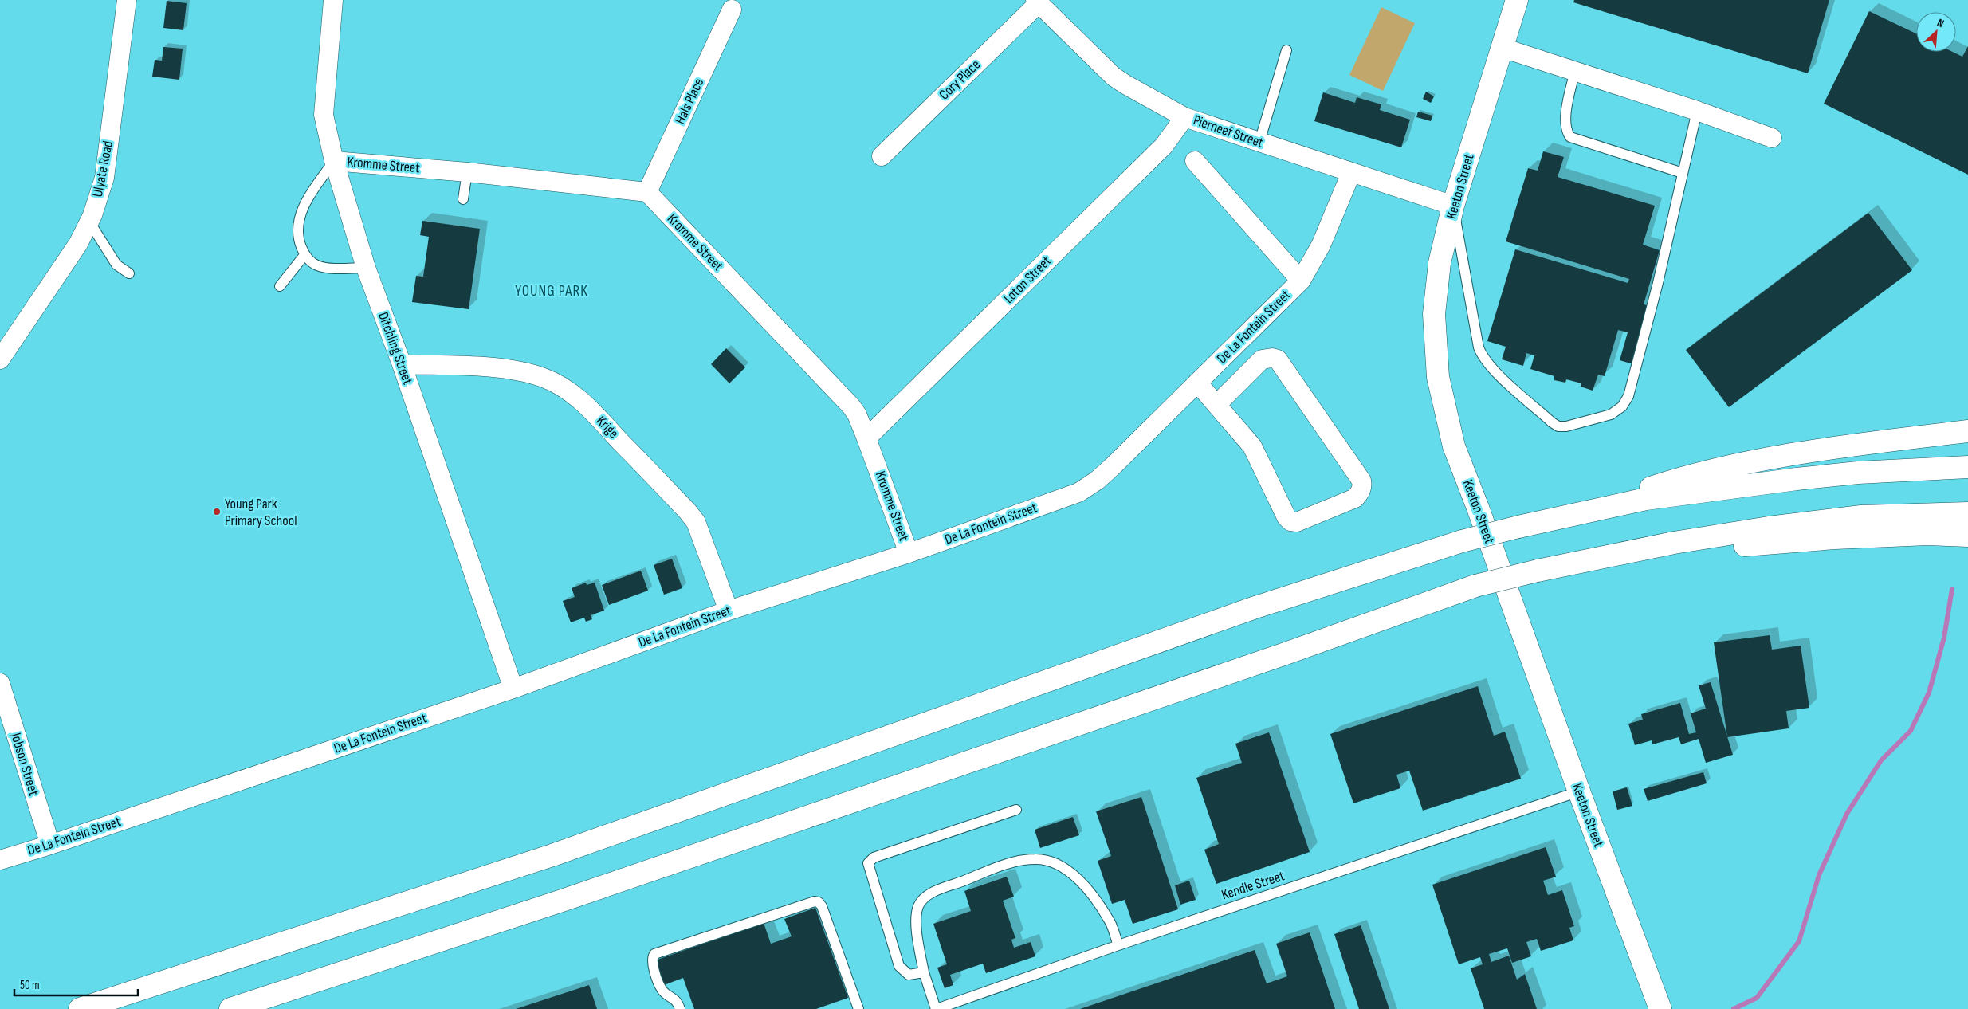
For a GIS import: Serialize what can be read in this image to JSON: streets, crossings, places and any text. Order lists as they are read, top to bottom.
{
  "streets": {
    "main road": ["Keeton Street"],
    "street": [
      "Cory Place",
      "Hals Place",
      "Pierneef Street",
      "Kromme Street",
      "Ulyate Road",
      "Loton Street",
      "De La Fontein Street",
      "Ditchling Street",
      "Krige",
      "Jobson Street"
    ],
    "lane": ["Kendle Street"]
  },
  "crossings": [
    ["Cory Place", "Pierneef Street"],
    ["Hals Place", "Kromme Street"],
    ["Pierneef Street", "Keeton Street"],
    ["Pierneef Street", "Loton Street"],
    ["Pierneef Street", "De La Fontein Street"],
    ["Kromme Street", "Loton Street"],
    ["Kromme Street", "De La Fontein Street"],
    ["Kromme Street", "Ditchling Street"],
    ["Keeton Street", "Kendle Street"],
    ["De La Fontein Street", "Ditchling Street"],
    ["De La Fontein Street", "Krige"],
    ["De La Fontein Street", "Jobson Street"],
    ["Ditchling Street", "Krige"]
  ],
  "districts": ["YOUNG PARK"],
  "places": ["Young Park Primary School"],
  "scale_bar": "50 m",
  "north": "top right"
}
